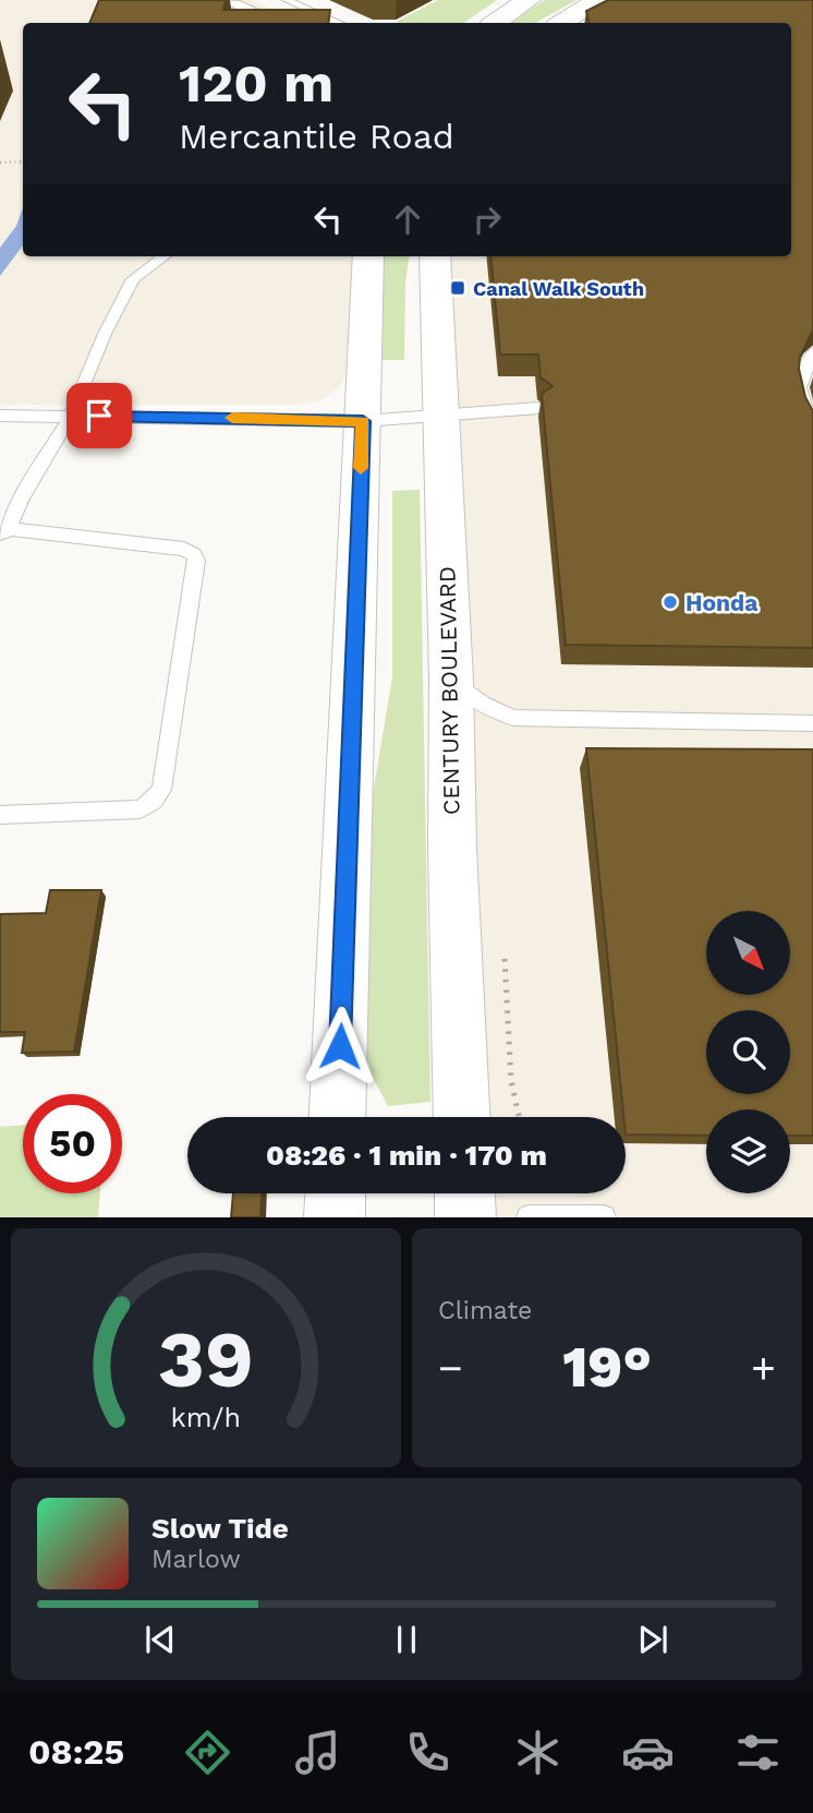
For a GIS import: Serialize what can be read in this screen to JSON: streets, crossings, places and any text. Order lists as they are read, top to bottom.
{
  "streets": {
    "main road": ["CENTURY BOULEVARD"]
  },
  "places": {
    "transit": ["Canal Walk South"],
    "other": ["Honda"]
  },
  "north": "bottom right",
  "page": {
    "turn": ["120 m", "Mercantile Road"],
    "limit": "50",
    "trip": "08:26 · 1 min · 170 m",
    "tile": "Climate",
    "heat": ["−", "19°", "+"],
    "song": ["Slow Tide", "Marlow"],
    "tabs": "08:25",
    "gauge": ["39", "km/h"]
  }
}
